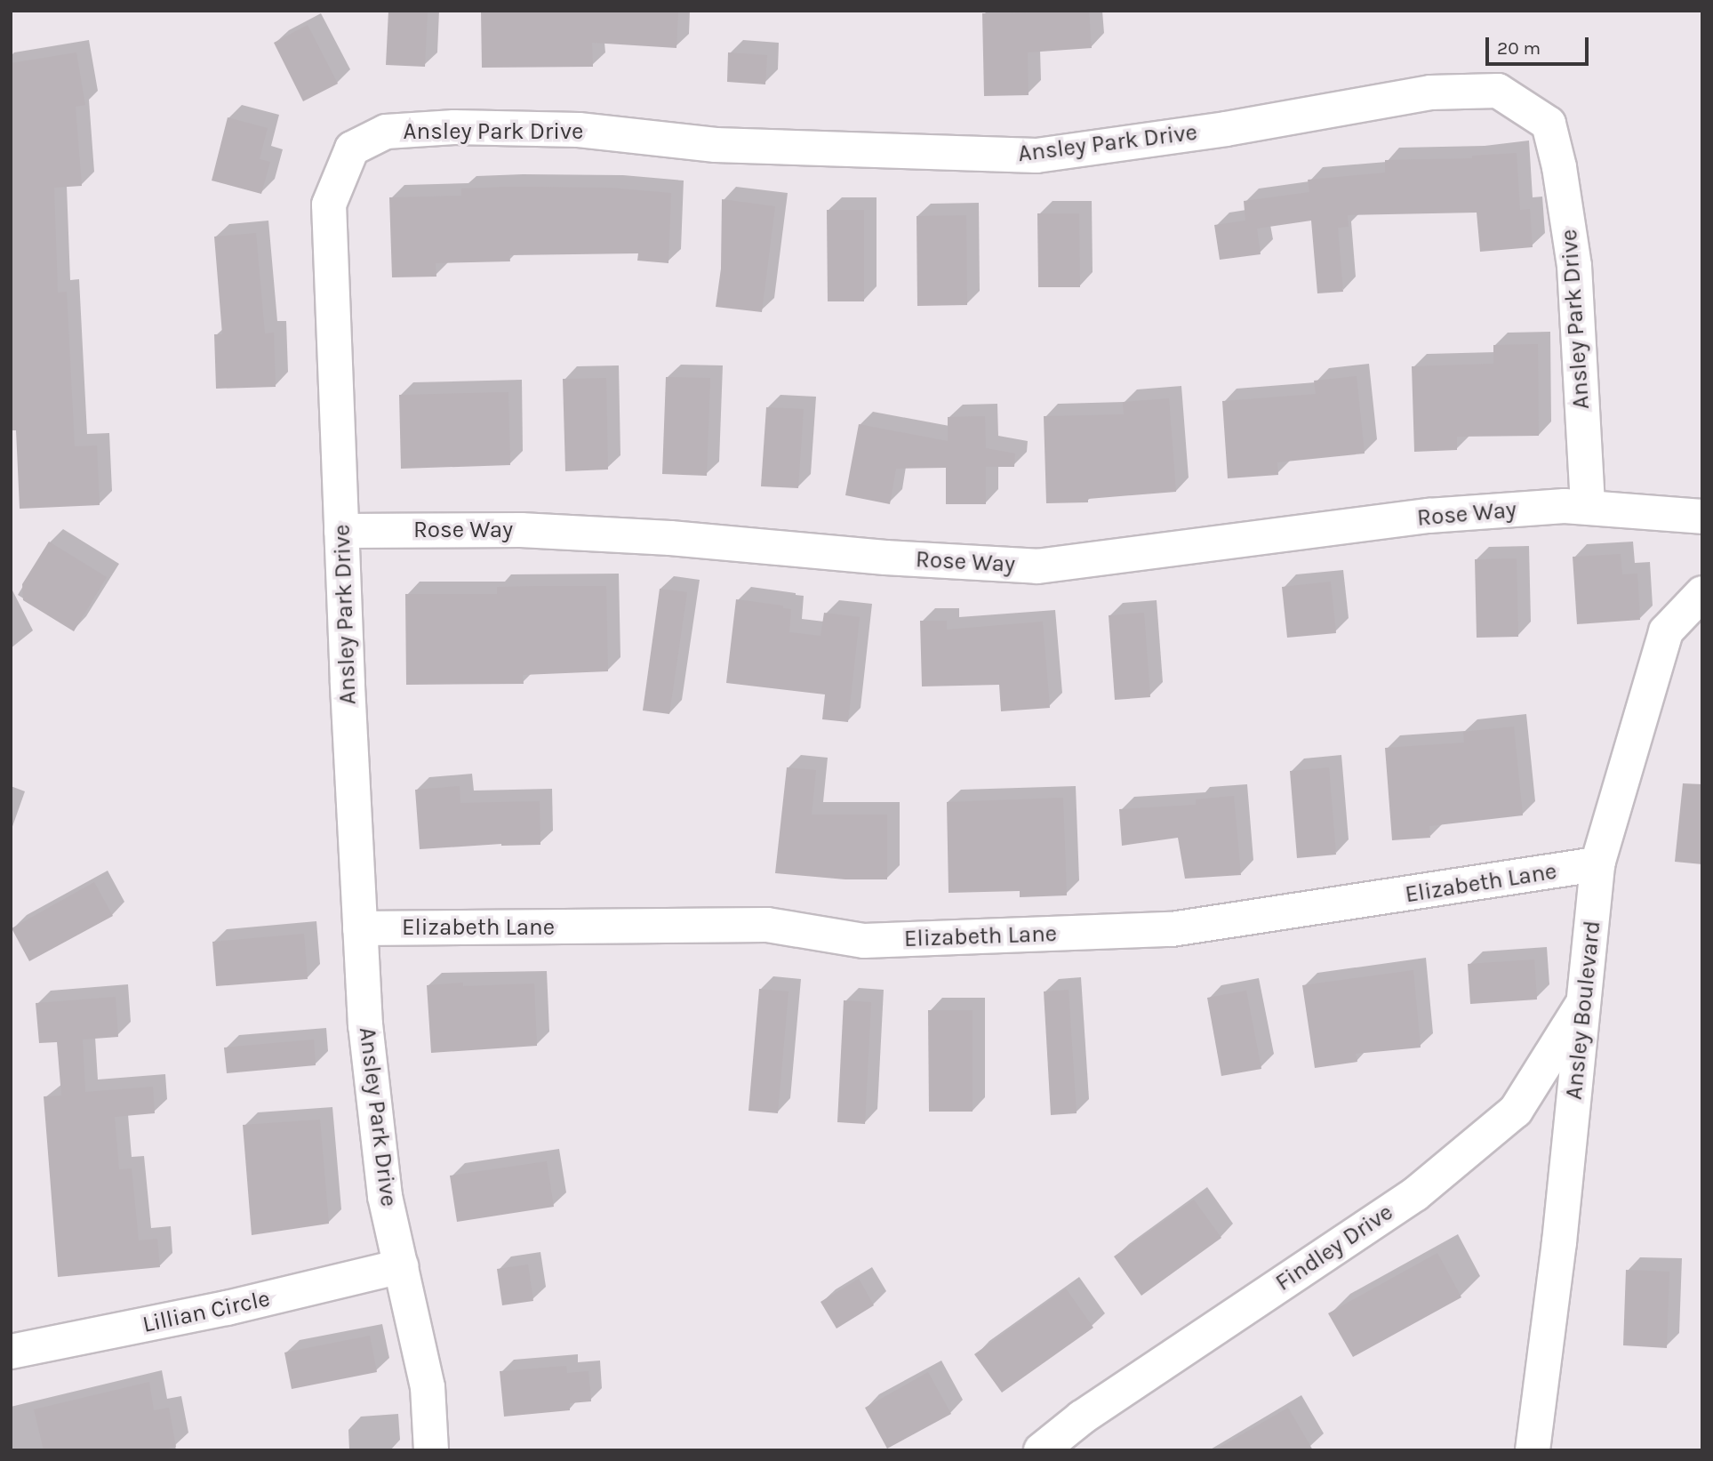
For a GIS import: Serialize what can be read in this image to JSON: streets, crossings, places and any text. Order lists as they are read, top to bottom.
{
  "streets": {
    "street": [
      "Ansley Park Drive",
      "Rose Way",
      "Elizabeth Lane",
      "Ansley Boulevard",
      "Findley Drive",
      "Lillian Circle"
    ]
  },
  "crossings": [
    ["Ansley Park Drive", "Rose Way"],
    ["Ansley Park Drive", "Elizabeth Lane"],
    ["Ansley Park Drive", "Lillian Circle"],
    ["Elizabeth Lane", "Ansley Boulevard"],
    ["Ansley Boulevard", "Findley Drive"]
  ],
  "scale_bar": "20 m"
}
